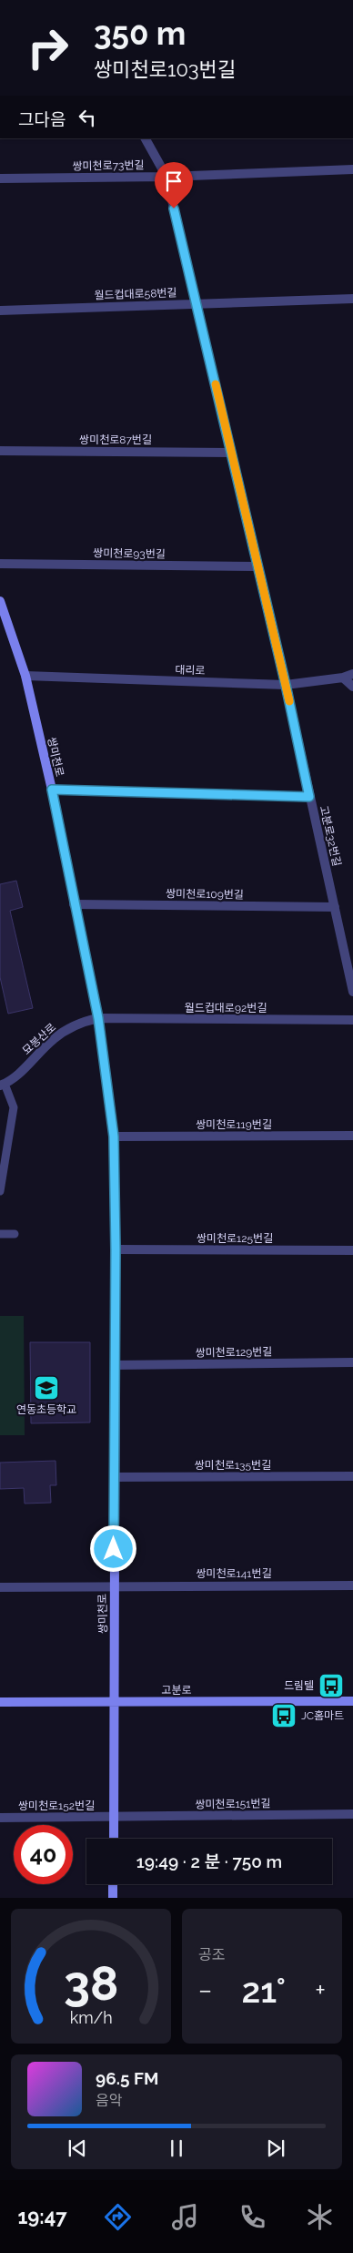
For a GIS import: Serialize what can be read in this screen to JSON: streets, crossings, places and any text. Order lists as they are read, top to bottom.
{
  "streets": {
    "street": [
      "쌍미천로73번길",
      "월드컵대로58번길",
      "쌍미천로87번길",
      "쌍미천로93번길",
      "대리로",
      "쌍미천로",
      "고분로32번길",
      "쌍미천로109번길",
      "월드컵대로92번길",
      "묘봉산로",
      "쌍미천로119번길",
      "쌍미천로125번길",
      "쌍미천로129번길",
      "쌍미천로135번길",
      "쌍미천로141번길",
      "고분로",
      "쌍미천로151번길",
      "쌍미천로152번길"
    ]
  },
  "crossings": [
    ["쌍미천로73번길", "고분로32번길"],
    ["월드컵대로58번길", "고분로32번길"],
    ["쌍미천로87번길", "고분로32번길"],
    ["쌍미천로93번길", "고분로32번길"],
    ["대리로", "쌍미천로"],
    ["대리로", "고분로32번길"],
    ["쌍미천로", "쌍미천로109번길"],
    ["쌍미천로", "월드컵대로92번길"],
    ["쌍미천로", "묘봉산로"],
    ["쌍미천로", "쌍미천로119번길"],
    ["쌍미천로", "쌍미천로125번길"],
    ["쌍미천로", "쌍미천로129번길"],
    ["쌍미천로", "쌍미천로135번길"],
    ["쌍미천로", "쌍미천로141번길"],
    ["쌍미천로", "고분로"],
    ["쌍미천로", "쌍미천로151번길"],
    ["쌍미천로", "쌍미천로152번길"],
    ["고분로32번길", "쌍미천로109번길"],
    ["월드컵대로92번길", "묘봉산로"],
    ["쌍미천로151번길", "쌍미천로152번길"]
  ],
  "places": {
    "school or university": ["연동초등학교"],
    "bus stop": ["드림텔", "JC홈마트"]
  },
  "page": {
    "turn": ["350 m", "쌍미천로103번길"],
    "then": "그다음",
    "limit": "40",
    "trip": "19:49 · 2 분 · 750 m",
    "tile": "공조",
    "heat": ["−", "21°", "+"],
    "song": ["96.5 FM", "음악"],
    "tabs": "19:47",
    "gauge": ["38", "km/h"]
  }
}
